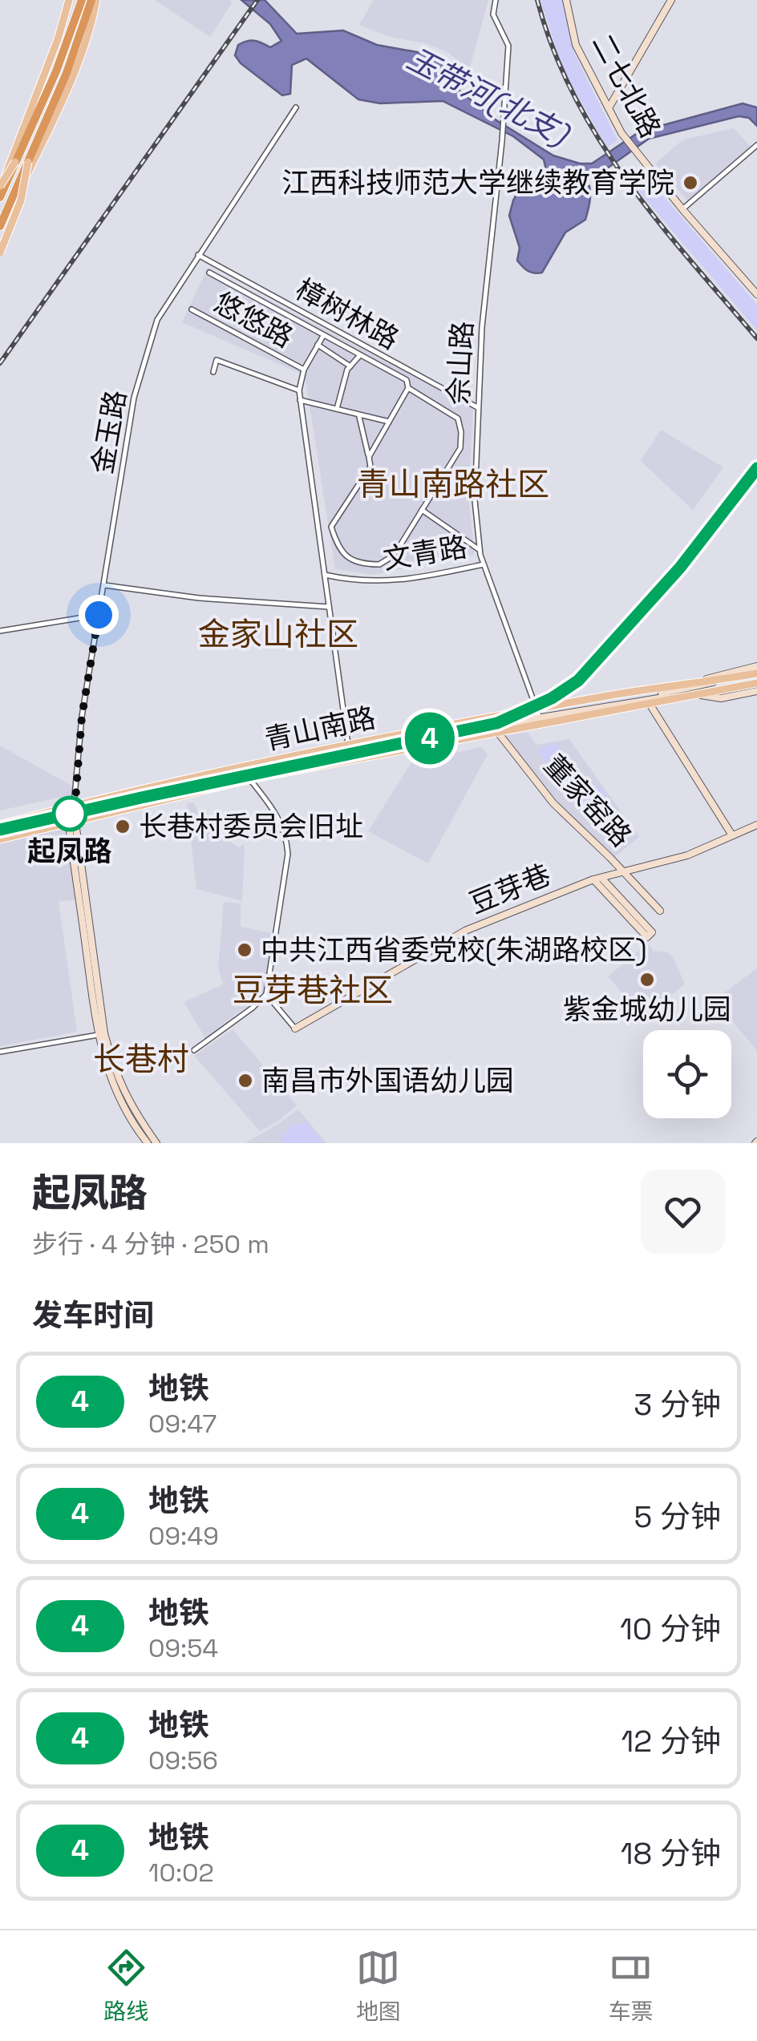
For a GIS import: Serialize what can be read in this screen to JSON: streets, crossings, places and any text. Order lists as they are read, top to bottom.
{
  "streets": {
    "main road": ["青山南路"],
    "street": [
      "二七北路",
      "樟树林路",
      "悠悠路",
      "佘山路",
      "金玉路",
      "文青路",
      "董家窑路",
      "豆芽巷"
    ]
  },
  "crossings": [
    ["樟树林路", "佘山路"],
    ["樟树林路", "金玉路"],
    ["佘山路", "文青路"],
    ["佘山路", "青山南路"],
    ["金玉路", "青山南路"],
    ["青山南路", "董家窑路"],
    ["董家窑路", "豆芽巷"]
  ],
  "districts": [
    "青山南路社区",
    "金家山社区",
    "豆芽巷社区",
    "长巷村"
  ],
  "water": ["玉带河(北支)"],
  "places": [
    "江西科技师范大学继续教育学院",
    "起凤路",
    "长巷村委员会旧址",
    "中共江西省委党校(朱湖路校区)",
    "紫金城幼儿园",
    "南昌市外国语幼儿园"
  ],
  "lines": ["metro line 4"],
  "page": {
    "on_map": "4",
    "heading": [
      ["起凤路", "步行 · 4 分钟 · 250 m"],
      "发车时间"
    ],
    "list": [
      {
        "mark": "4",
        "name": "地铁",
        "note": "09:47",
        "value": "3 分钟"
      },
      {
        "mark": "4",
        "name": "地铁",
        "note": "09:49",
        "value": "5 分钟"
      },
      {
        "mark": "4",
        "name": "地铁",
        "note": "09:54",
        "value": "10 分钟"
      },
      {
        "mark": "4",
        "name": "地铁",
        "note": "09:56",
        "value": "12 分钟"
      },
      {
        "mark": "4",
        "name": "地铁",
        "note": "10:02",
        "value": "18 分钟"
      }
    ],
    "tabs": ["路线", "地图", "车票"]
  }
}
